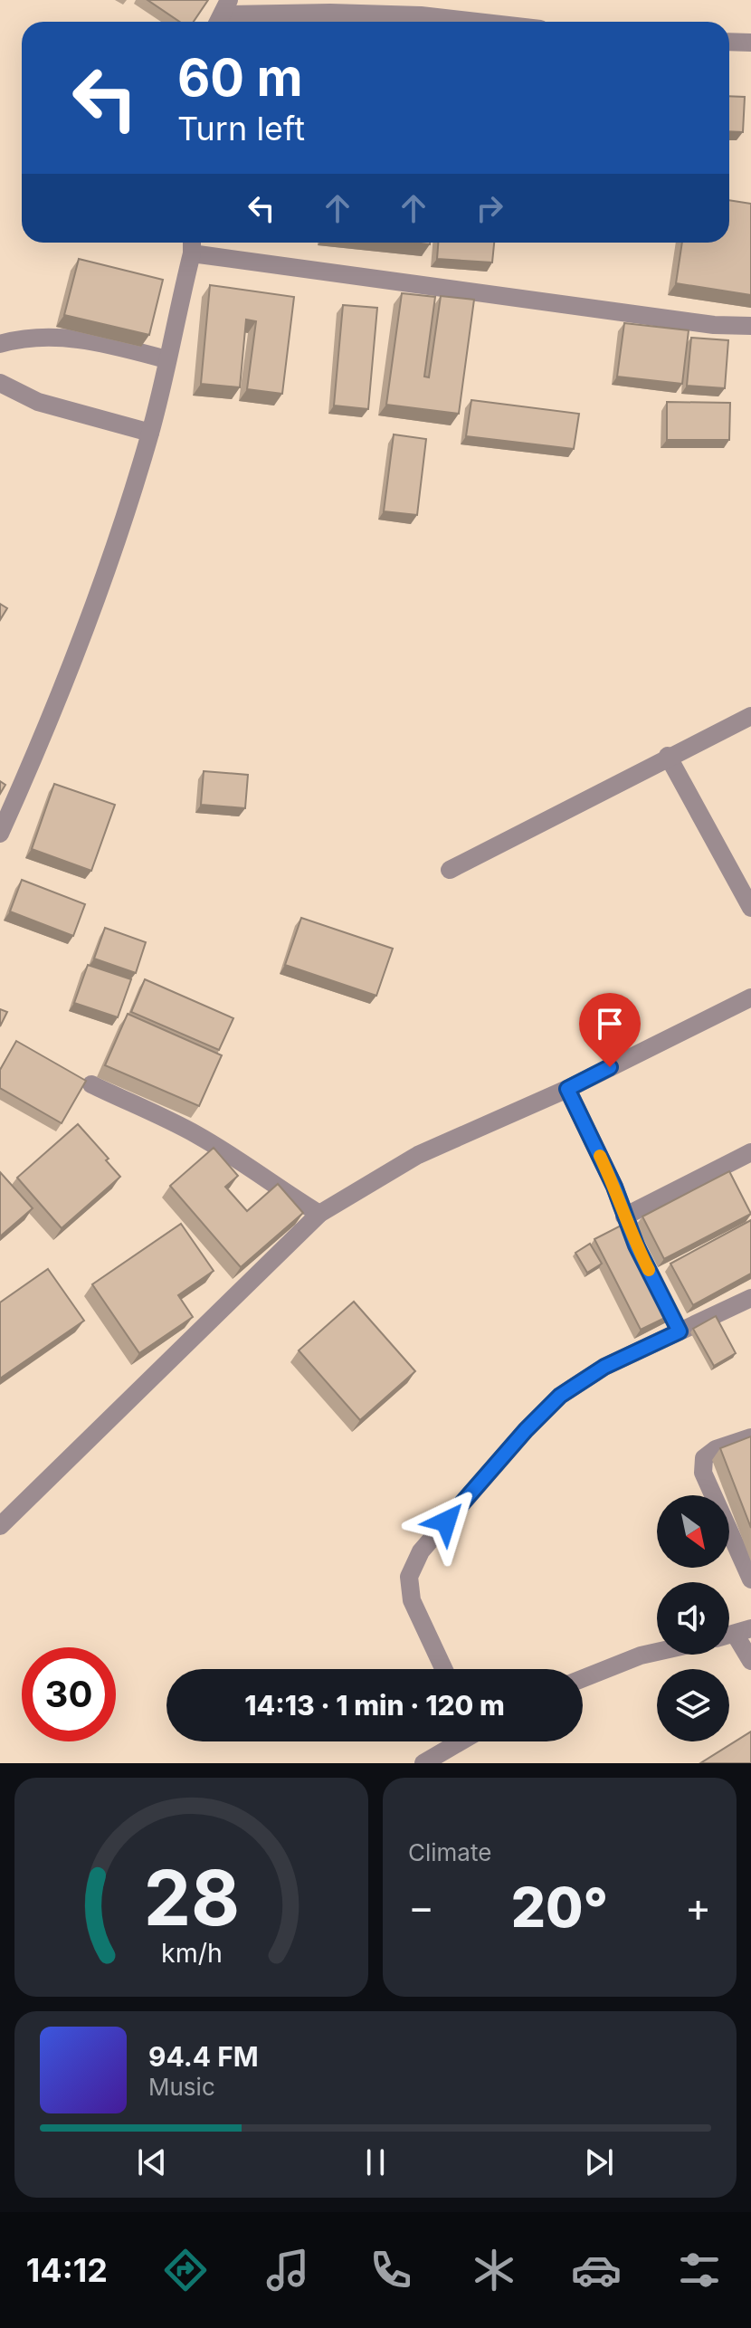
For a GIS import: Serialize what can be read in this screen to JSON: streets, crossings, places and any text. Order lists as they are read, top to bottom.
{
  "north": "bottom right",
  "page": {
    "turn": ["60 m", "Turn left"],
    "limit": "30",
    "trip": "14:13 · 1 min · 120 m",
    "tile": "Climate",
    "heat": ["−", "20°", "+"],
    "song": ["94.4 FM", "Music"],
    "tabs": "14:12",
    "gauge": ["28", "km/h"]
  }
}
